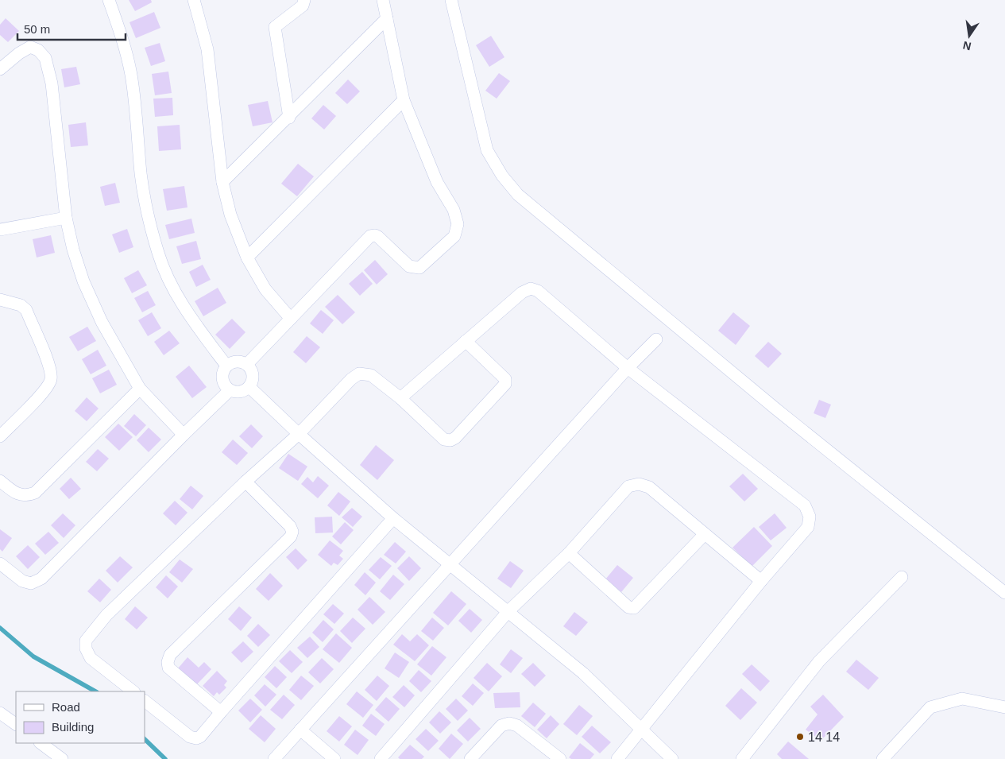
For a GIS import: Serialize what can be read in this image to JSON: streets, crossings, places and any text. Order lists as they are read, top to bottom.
{
  "places": ["14 14"],
  "legend": ["Road", "Building"],
  "scale_bar": "50 m",
  "north": "bottom"
}
